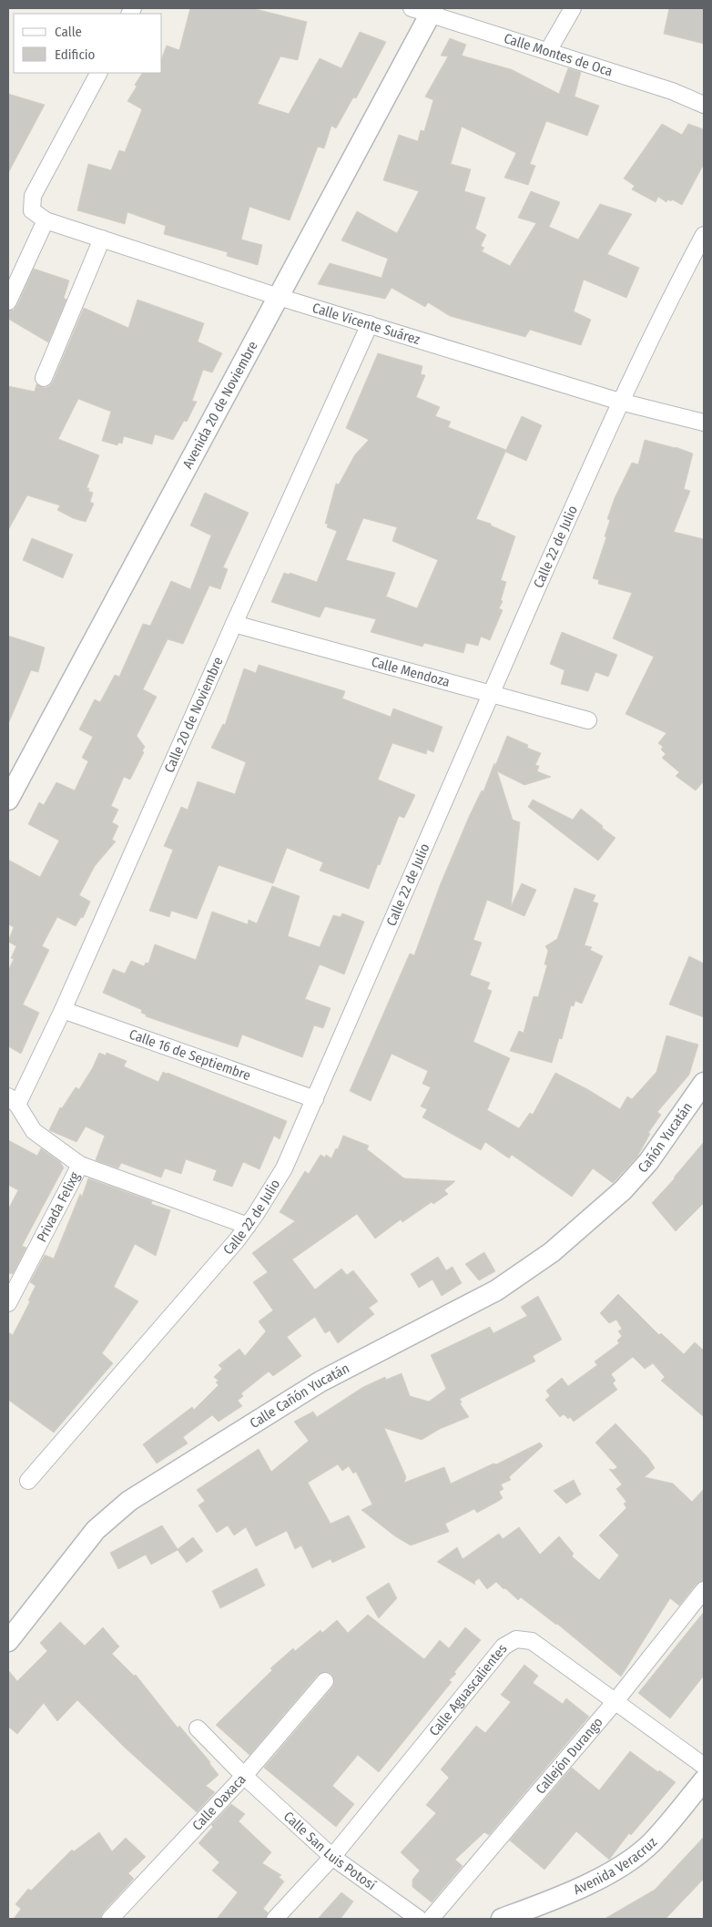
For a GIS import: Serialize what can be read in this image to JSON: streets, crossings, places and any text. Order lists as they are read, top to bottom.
{
  "streets": {
    "street": [
      "Calle Montes de Oca",
      "Calle Vicente Suárez",
      "Avenida 20 de Noviembre",
      "Calle 22 de Julio",
      "Calle Mendoza",
      "Calle 20 de Noviembre",
      "Calle 16 de Septiembre",
      "Cañón Yucatán",
      "Privada Felixg",
      "Calle Cañón Yucatán",
      "Calle Aguascalientes",
      "Callejón Durango",
      "Calle Oaxaca",
      "Calle San Luis Potosí",
      "Avenida Veracruz"
    ]
  },
  "crossings": [
    ["Calle Montes de Oca", "Avenida 20 de Noviembre"],
    ["Calle Vicente Suárez", "Avenida 20 de Noviembre"],
    ["Calle Vicente Suárez", "Calle 22 de Julio"],
    ["Calle Vicente Suárez", "Calle 20 de Noviembre"],
    ["Calle 22 de Julio", "Calle Mendoza"],
    ["Calle 22 de Julio", "Calle 16 de Septiembre"],
    ["Calle Mendoza", "Calle 20 de Noviembre"],
    ["Calle 20 de Noviembre", "Calle 16 de Septiembre"],
    ["Calle 20 de Noviembre", "Privada Felixg"],
    ["Cañón Yucatán", "Calle Cañón Yucatán"],
    ["Calle Aguascalientes", "Callejón Durango"],
    ["Calle Aguascalientes", "Calle San Luis Potosí"],
    ["Calle Oaxaca", "Calle San Luis Potosí"]
  ],
  "legend": ["Calle", "Edificio"]
}
